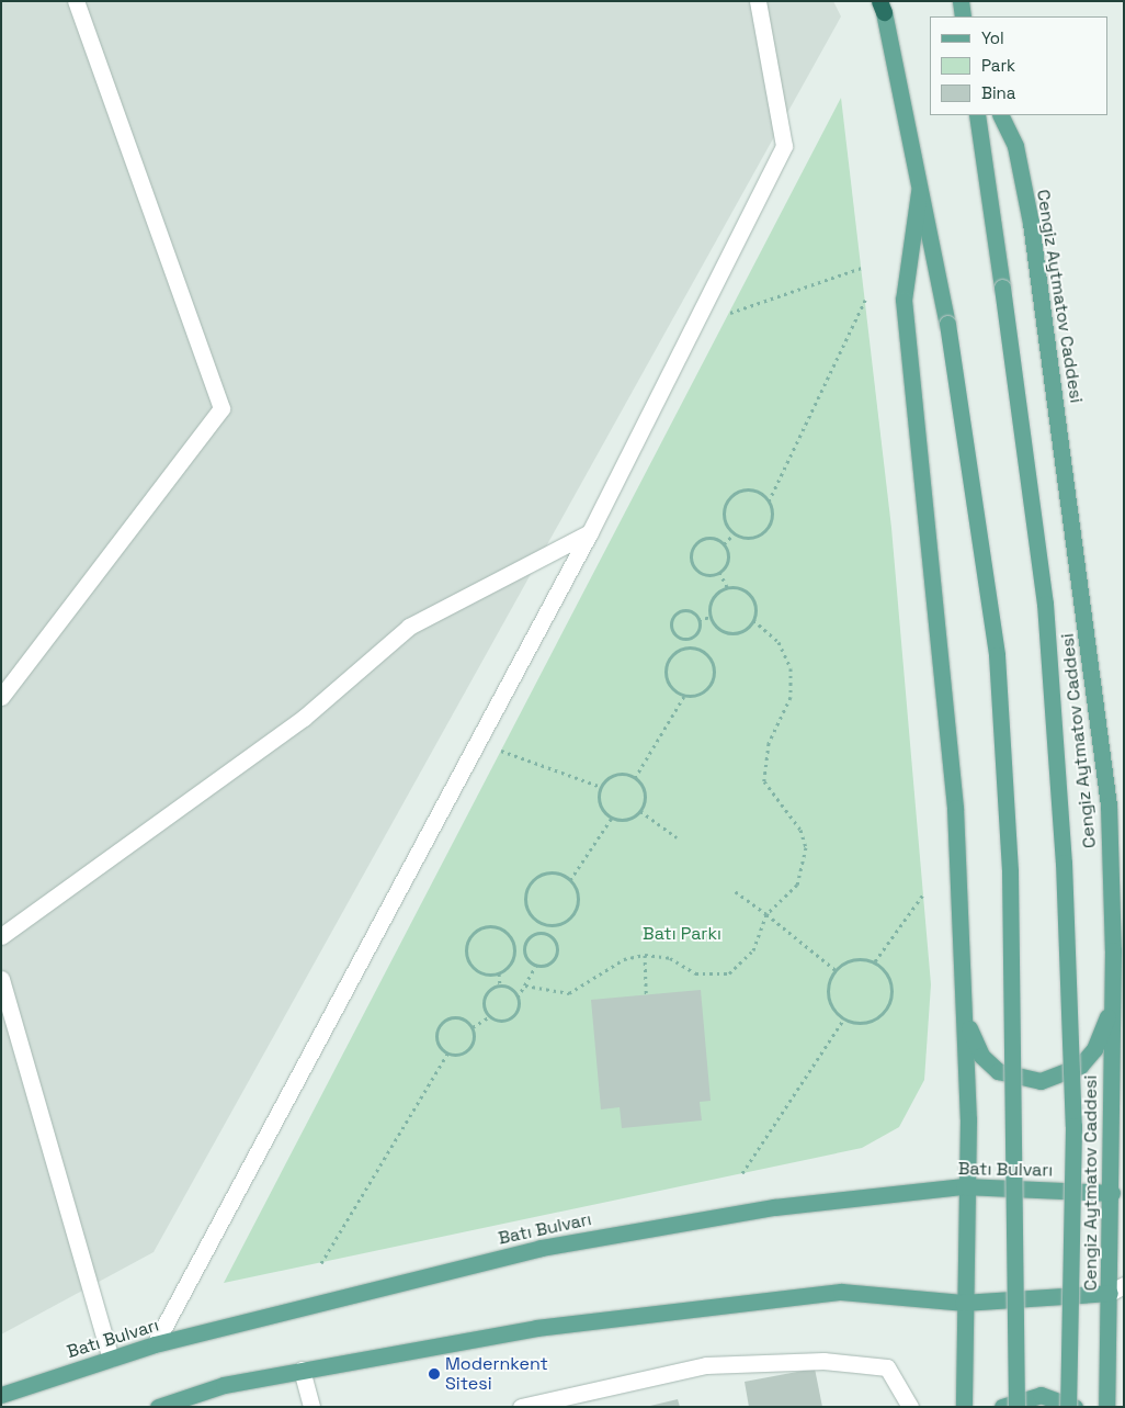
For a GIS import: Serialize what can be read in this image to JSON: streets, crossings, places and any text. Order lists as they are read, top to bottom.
{
  "streets": {
    "main road": ["Cengiz Aytmatov Caddesi", "Batı Bulvarı"]
  },
  "crossings": [
    ["Cengiz Aytmatov Caddesi", "Batı Bulvarı"]
  ],
  "parks": ["Batı Parkı"],
  "places": ["Modernkent Sitesi"],
  "legend": ["Yol", "Park", "Bina"]
}
